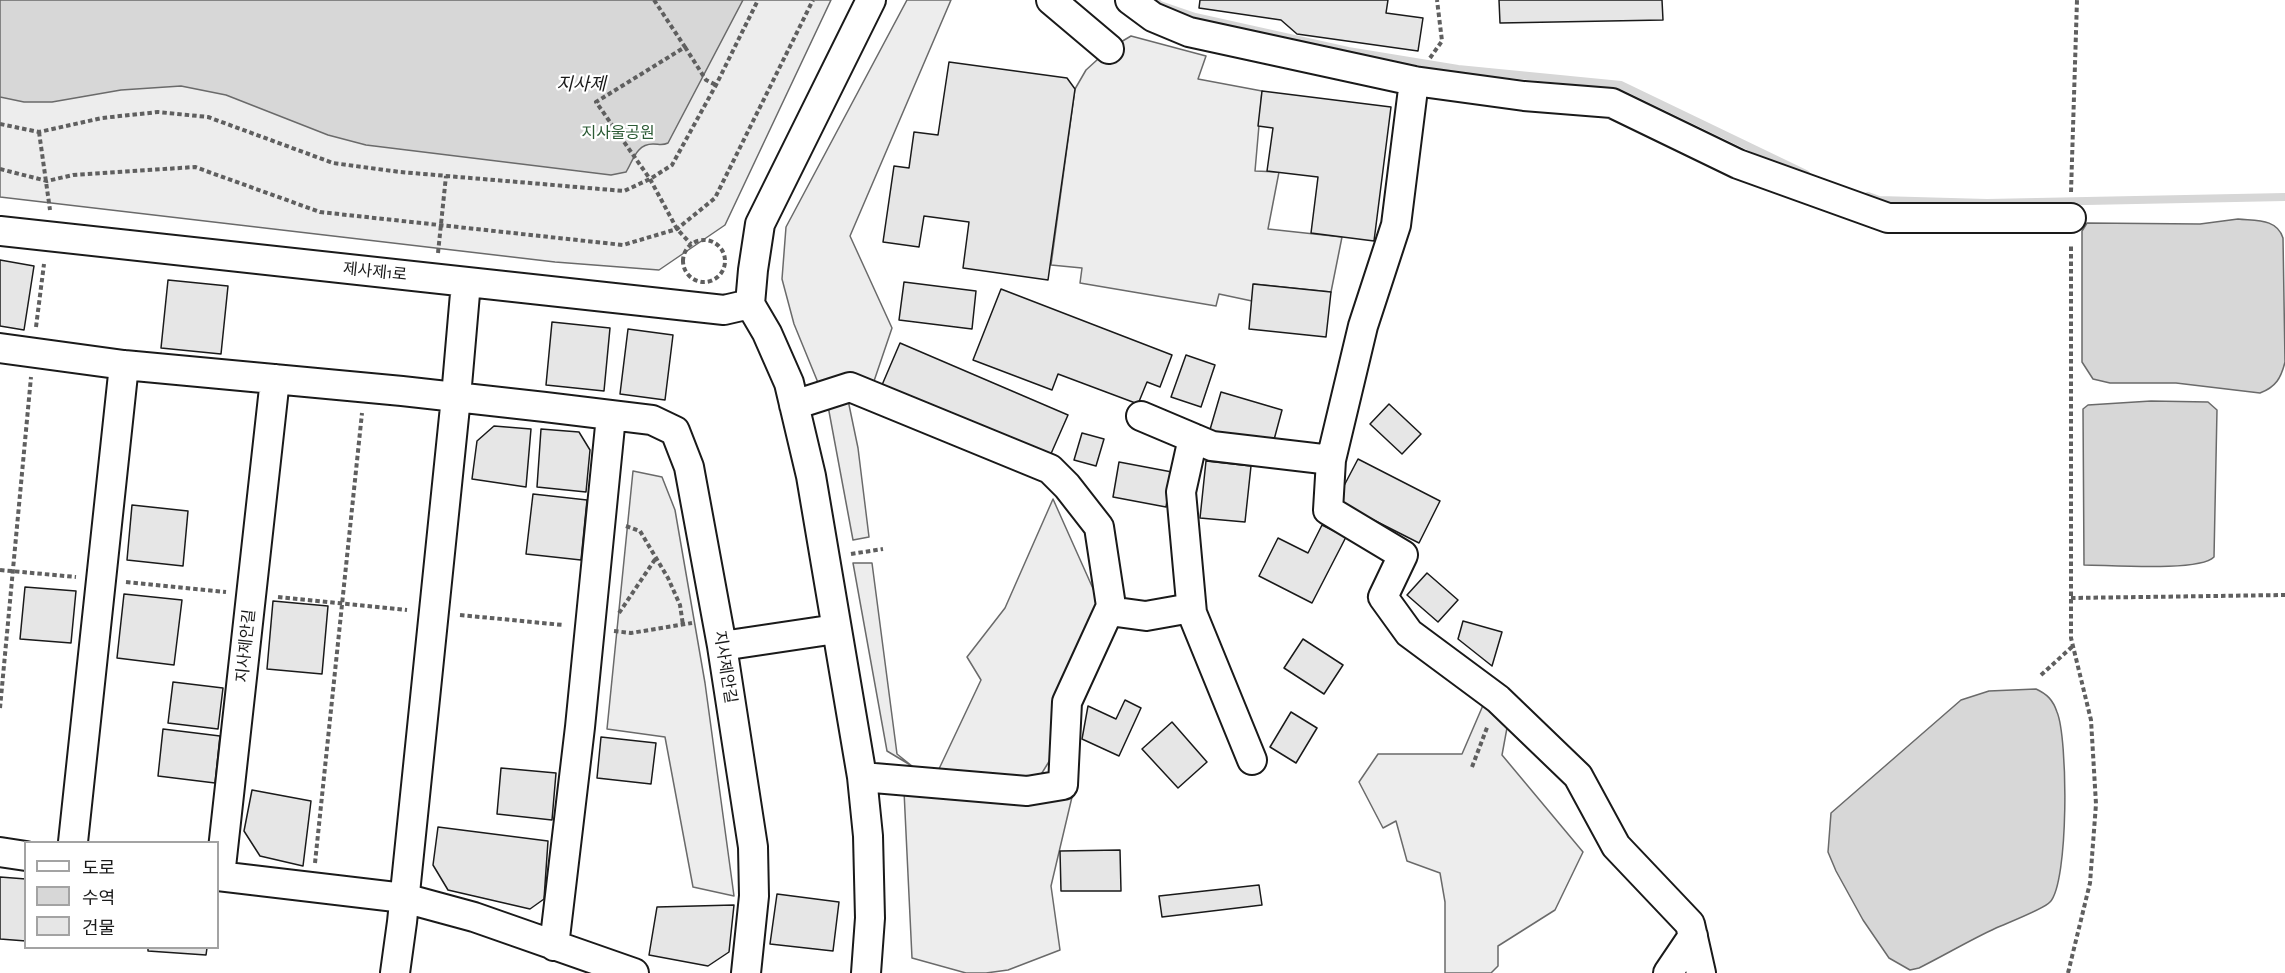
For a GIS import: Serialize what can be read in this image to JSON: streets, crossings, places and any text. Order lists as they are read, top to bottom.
{
  "streets": {
    "street": ["제사제1로", "지사제안길"]
  },
  "water": ["지사제"],
  "parks": ["지사울공원"],
  "legend": ["도로", "수역", "건물"]
}
